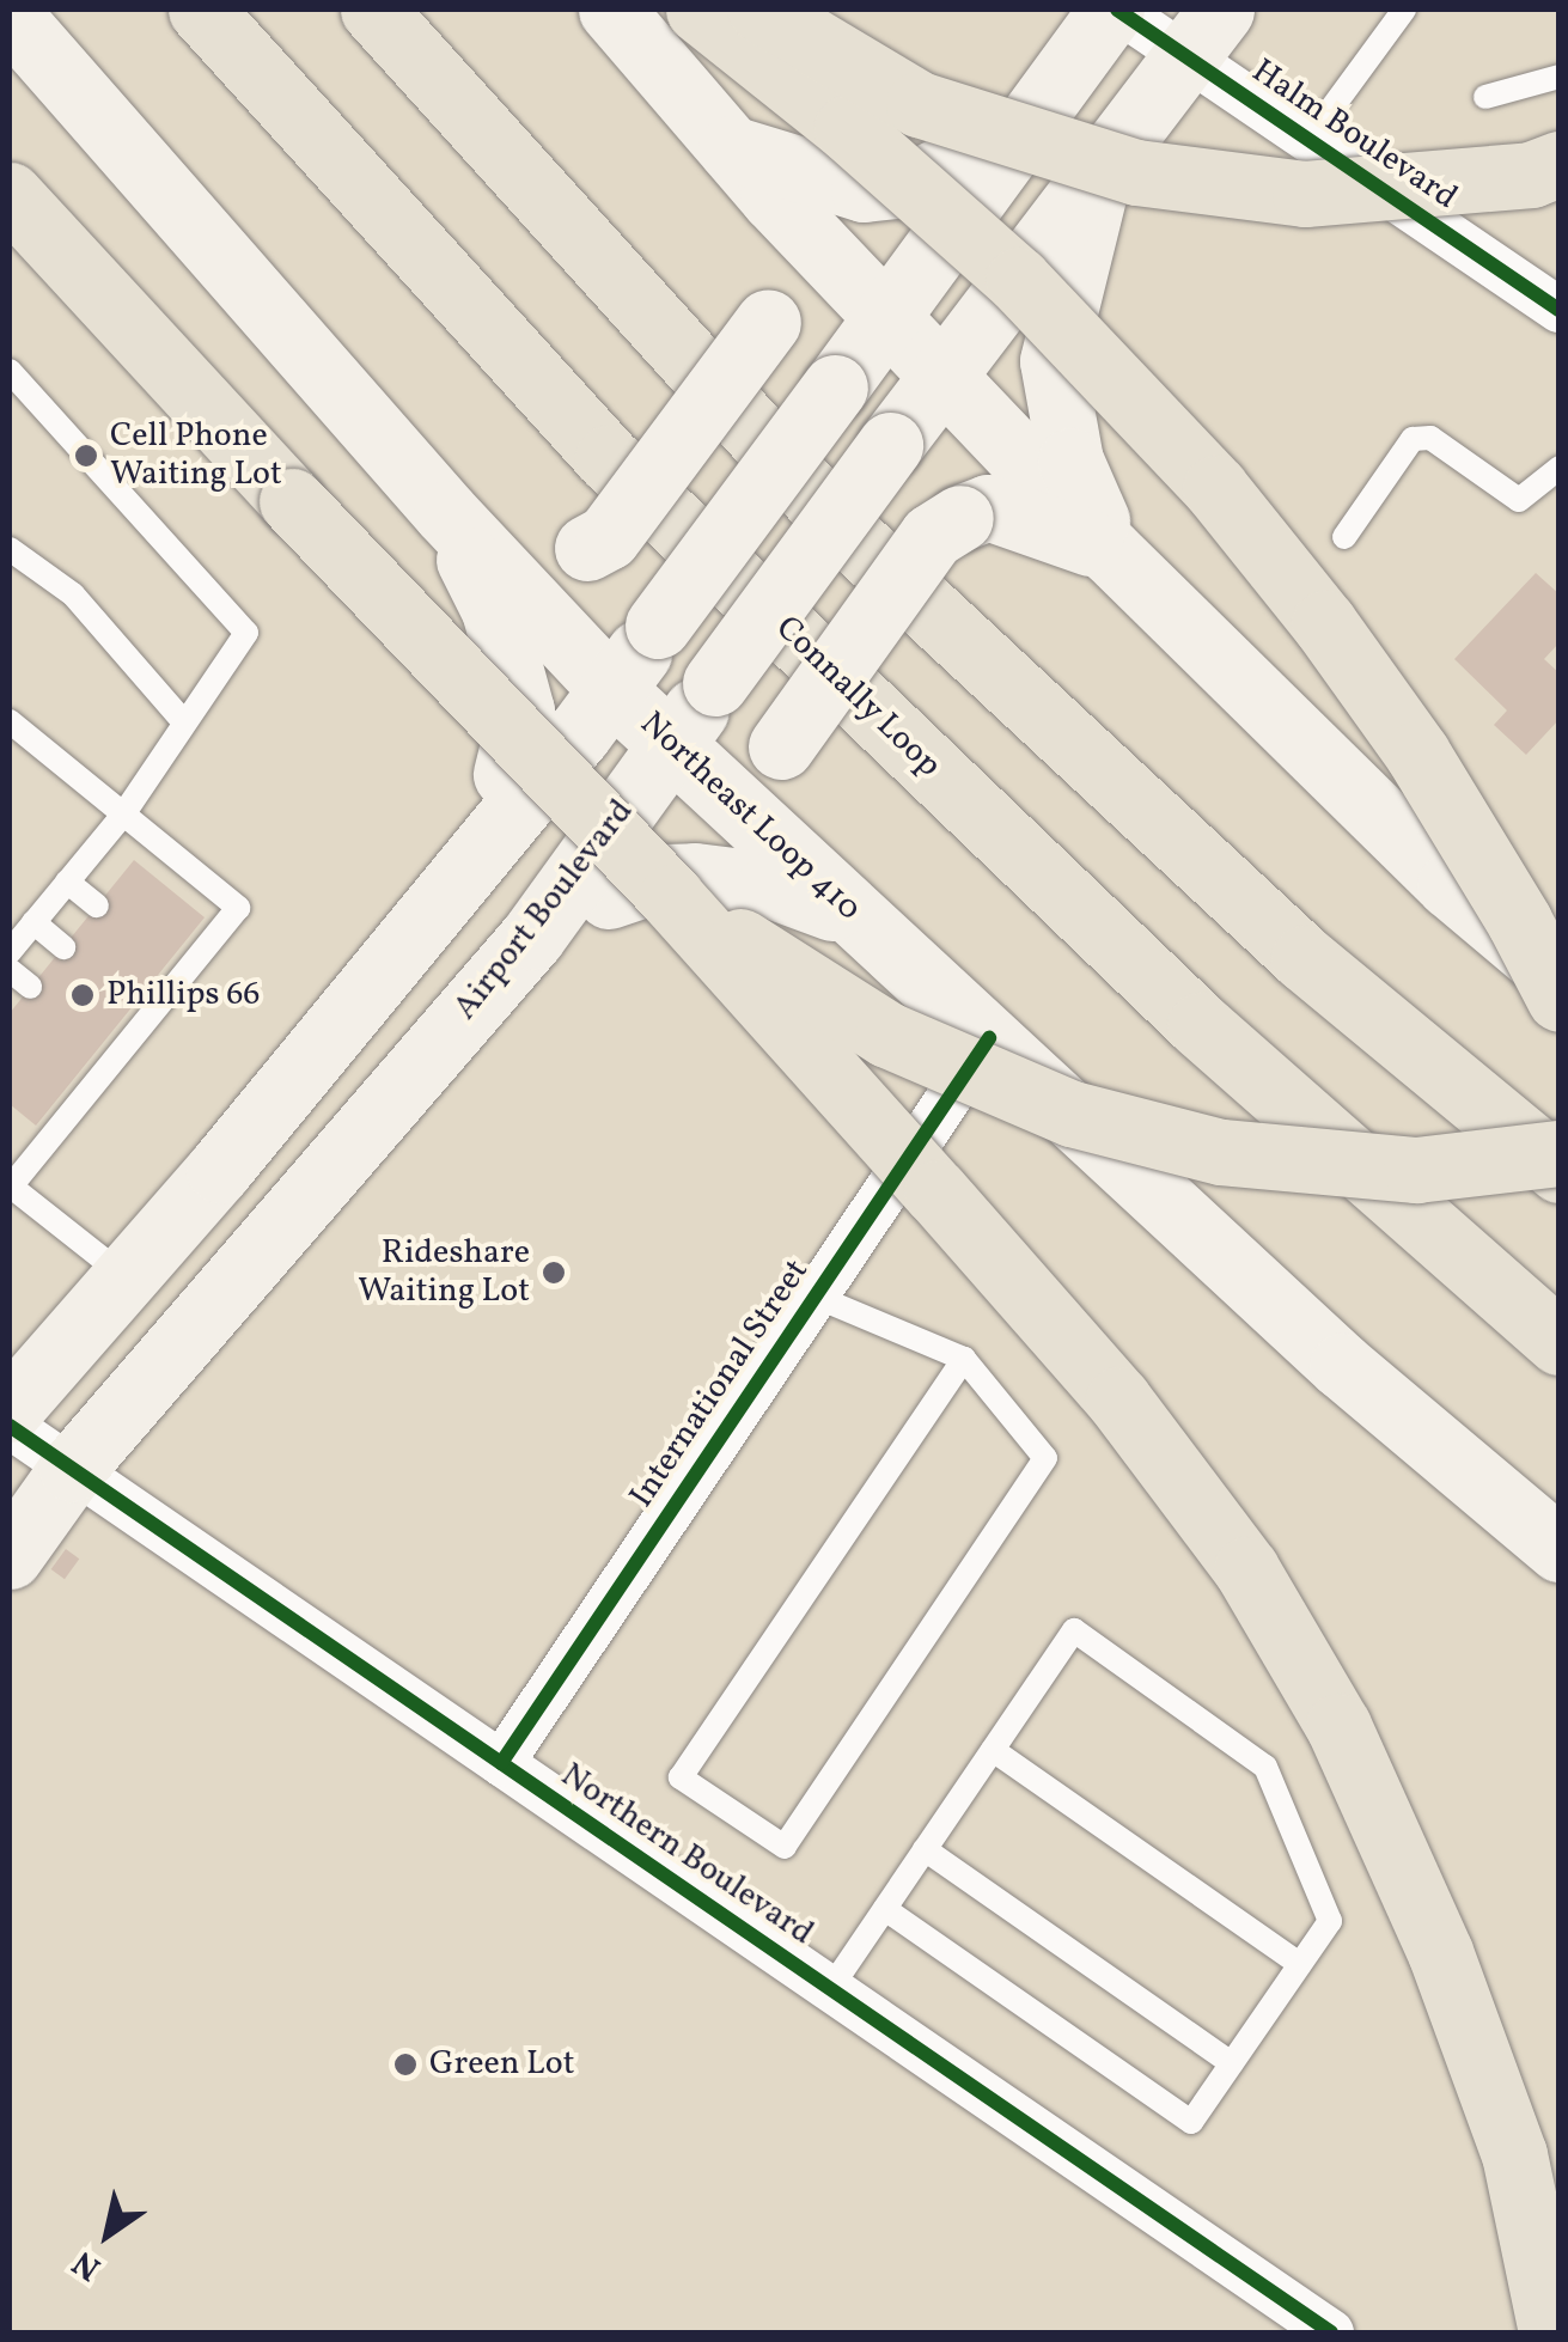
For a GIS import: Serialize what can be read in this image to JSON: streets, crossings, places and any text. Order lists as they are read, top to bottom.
{
  "streets": {
    "highway": ["Connally Loop"],
    "main road": ["Northeast Loop 410", "Airport Boulevard"],
    "street": ["Halm Boulevard", "International Street", "Northern Boulevard"]
  },
  "crossings": [
    ["Halm Boulevard", "Airport Boulevard"],
    ["Northeast Loop 410", "Airport Boulevard"],
    ["Northeast Loop 410", "International Street"],
    ["Airport Boulevard", "Northern Boulevard"],
    ["International Street", "Northern Boulevard"]
  ],
  "places": [
    "Cell Phone Waiting Lot",
    "Phillips 66",
    "Rideshare Waiting Lot",
    "Green Lot"
  ],
  "north": "bottom left"
}
